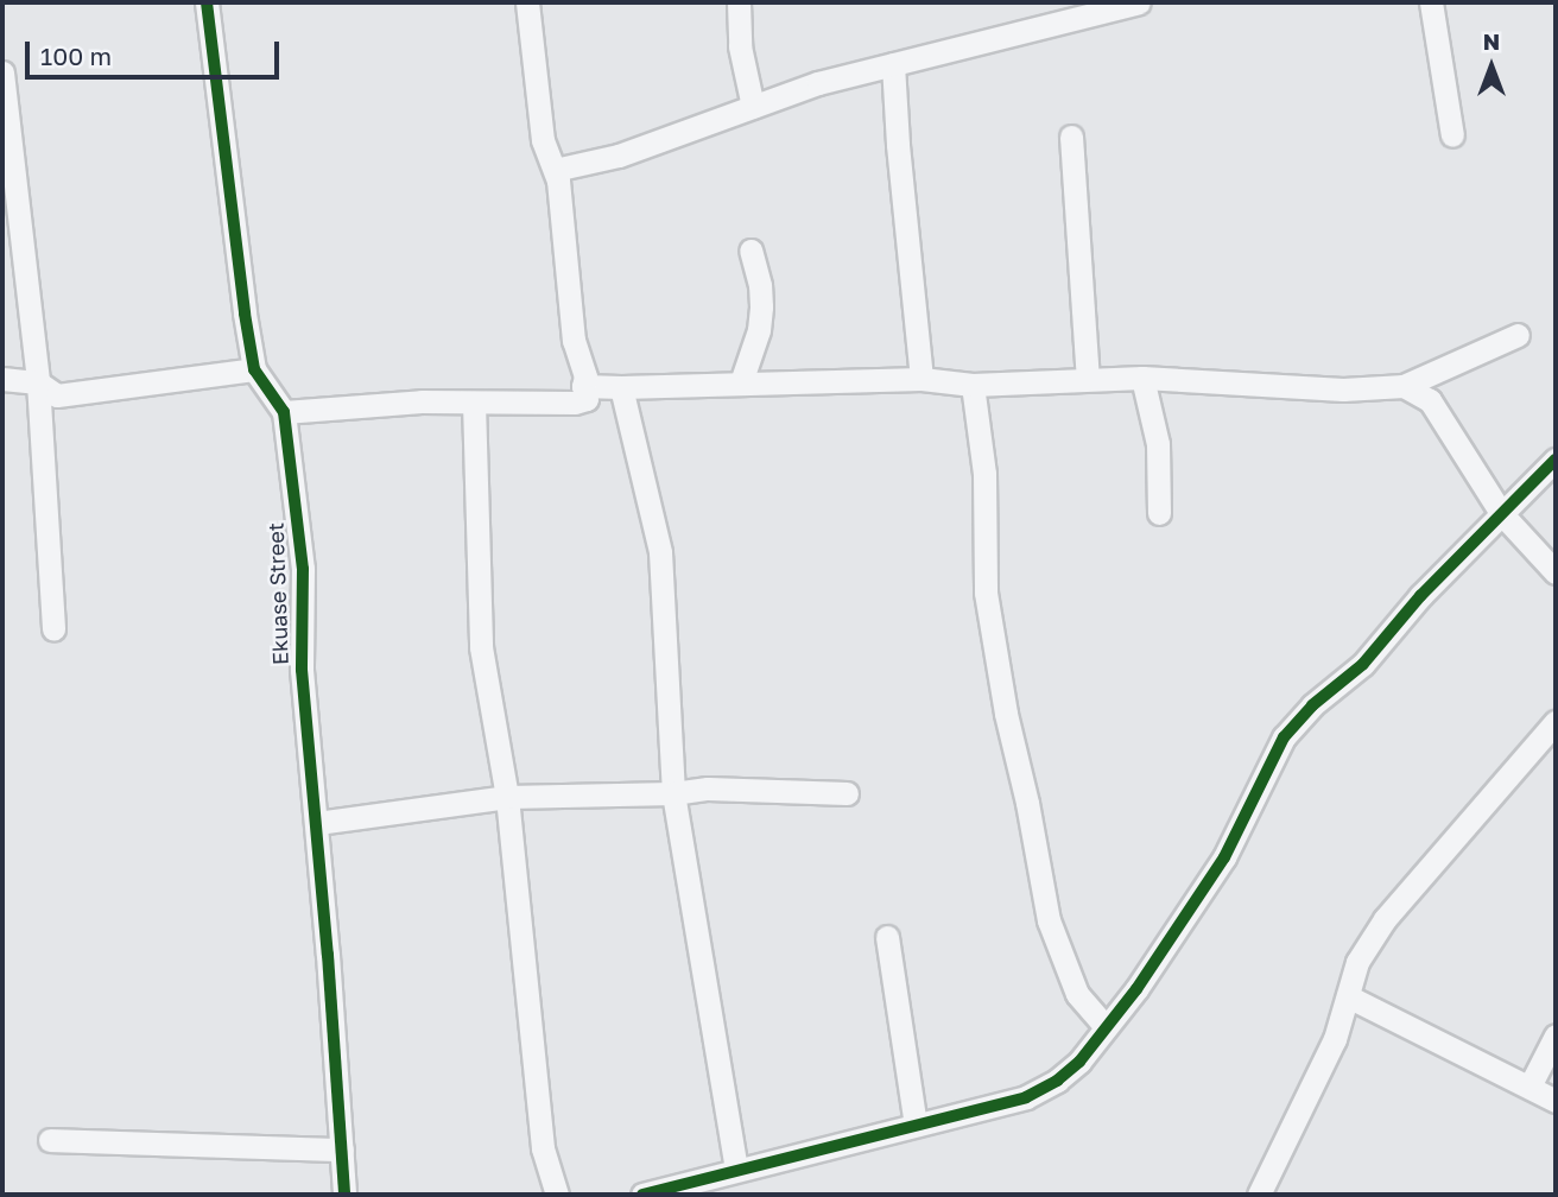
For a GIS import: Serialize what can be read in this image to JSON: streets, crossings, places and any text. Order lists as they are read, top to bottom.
{
  "streets": {
    "street": ["Ekuase Street"]
  },
  "scale_bar": "100 m",
  "north": "top"
}
